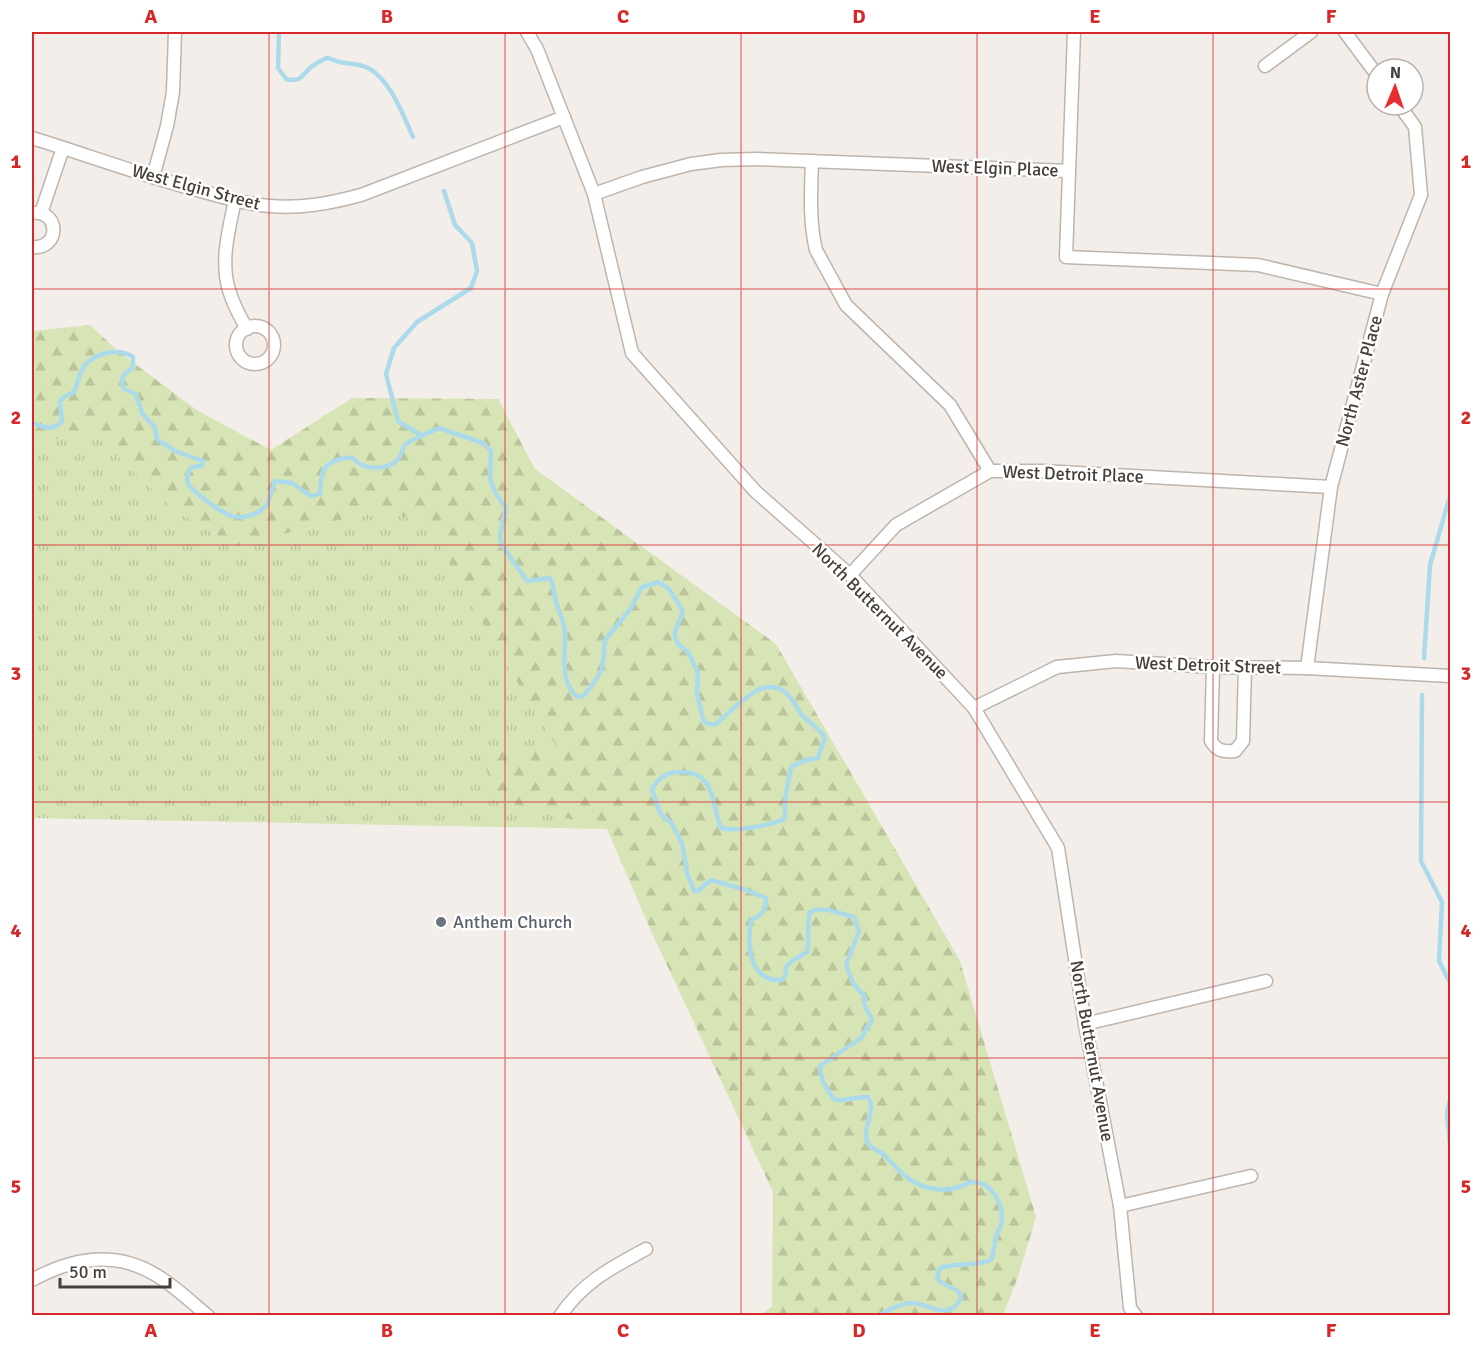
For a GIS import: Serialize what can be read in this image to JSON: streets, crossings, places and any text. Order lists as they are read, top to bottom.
{
  "streets": {
    "street": [
      "West Elgin Place",
      "West Elgin Street",
      "North Aster Place",
      "West Detroit Place",
      "North Butternut Avenue",
      "West Detroit Street"
    ]
  },
  "crossings": [
    ["West Elgin Place", "North Aster Place"],
    ["West Elgin Place", "North Butternut Avenue"],
    ["West Elgin Street", "North Butternut Avenue"],
    ["North Aster Place", "West Detroit Place"],
    ["North Aster Place", "West Detroit Street"],
    ["West Detroit Place", "North Butternut Avenue"],
    ["North Butternut Avenue", "West Detroit Street"]
  ],
  "places": ["Anthem Church"],
  "scale_bar": "50 m",
  "north": "top",
  "grid": {
    "columns": [
      "A",
      "B",
      "C",
      "D",
      "E",
      "F"
    ],
    "rows": [
      "1",
      "2",
      "3",
      "4",
      "5"
    ]
  }
}
